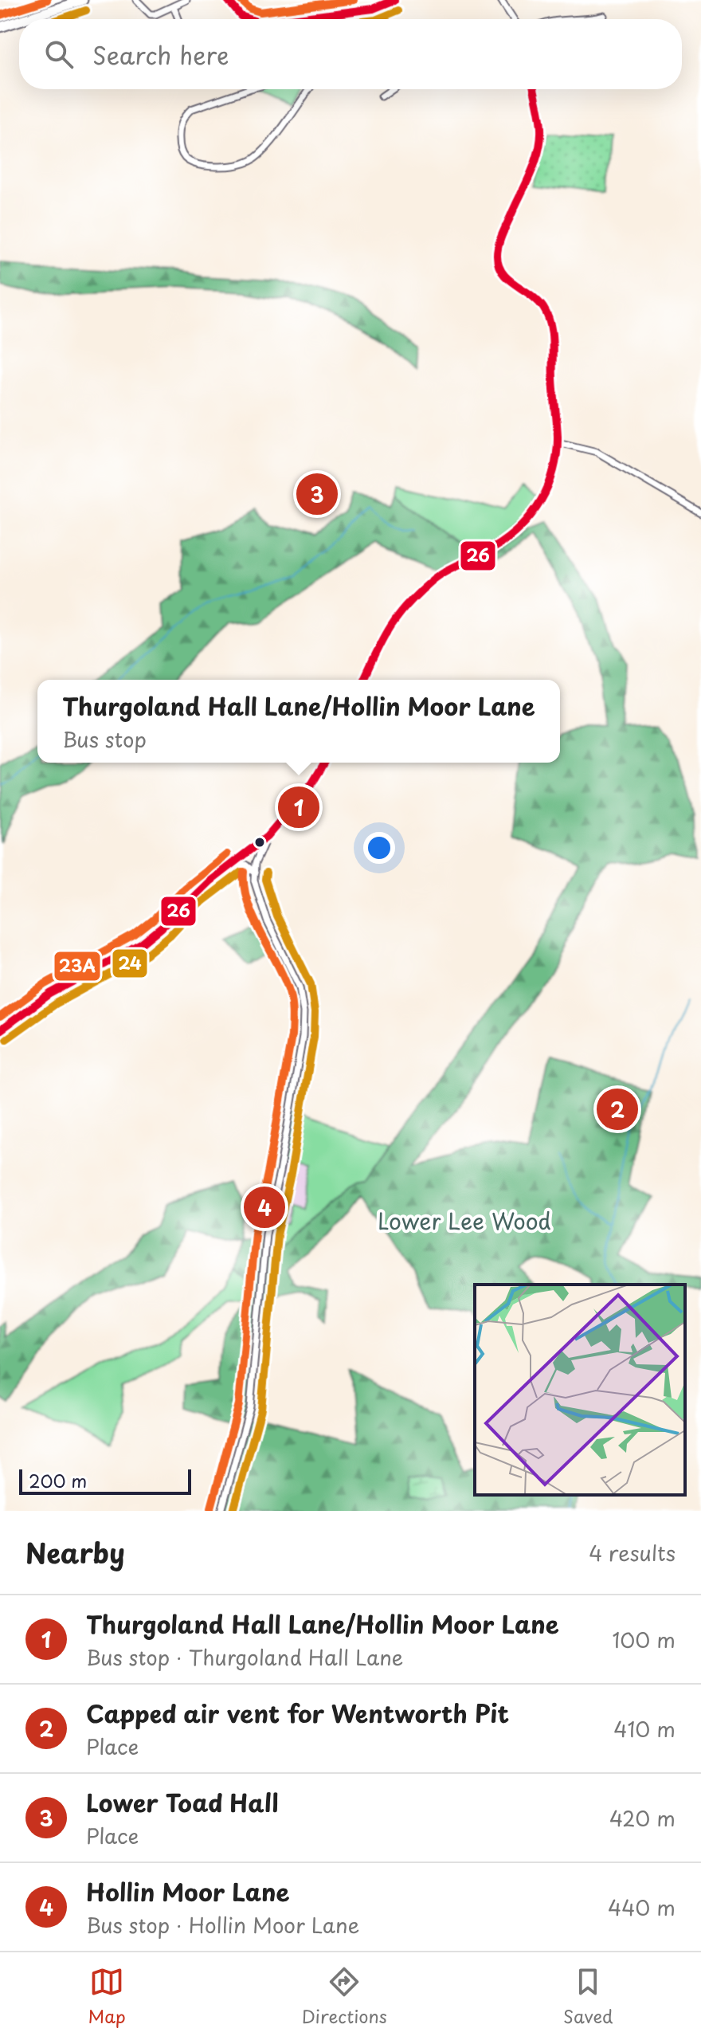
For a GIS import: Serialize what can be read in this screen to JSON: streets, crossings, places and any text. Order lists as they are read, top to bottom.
{
  "parks": ["Lower Lee Wood"],
  "lines": ["transit line 26", "transit line 23A", "transit line 24"],
  "scale_bar": "200 m",
  "page": {
    "search": "Search here",
    "pins": [
      "3",
      "1",
      "2",
      "4"
    ],
    "popup": ["Thurgoland Hall Lane/Hollin Moor Lane", "Bus stop"],
    "scale": "200 m",
    "heading": ["Nearby", "4 results"],
    "list": [
      {
        "mark": "1",
        "name": "Thurgoland Hall Lane/Hollin Moor Lane",
        "note": "Bus stop · Thurgoland Hall Lane",
        "value": "100 m"
      },
      {
        "mark": "2",
        "name": "Capped air vent for Wentworth Pit",
        "note": "Place",
        "value": "410 m"
      },
      {
        "mark": "3",
        "name": "Lower Toad Hall",
        "note": "Place",
        "value": "420 m"
      },
      {
        "mark": "4",
        "name": "Hollin Moor Lane",
        "note": "Bus stop · Hollin Moor Lane",
        "value": "440 m"
      }
    ],
    "nav": ["Map", "Directions", "Saved"]
  }
}
